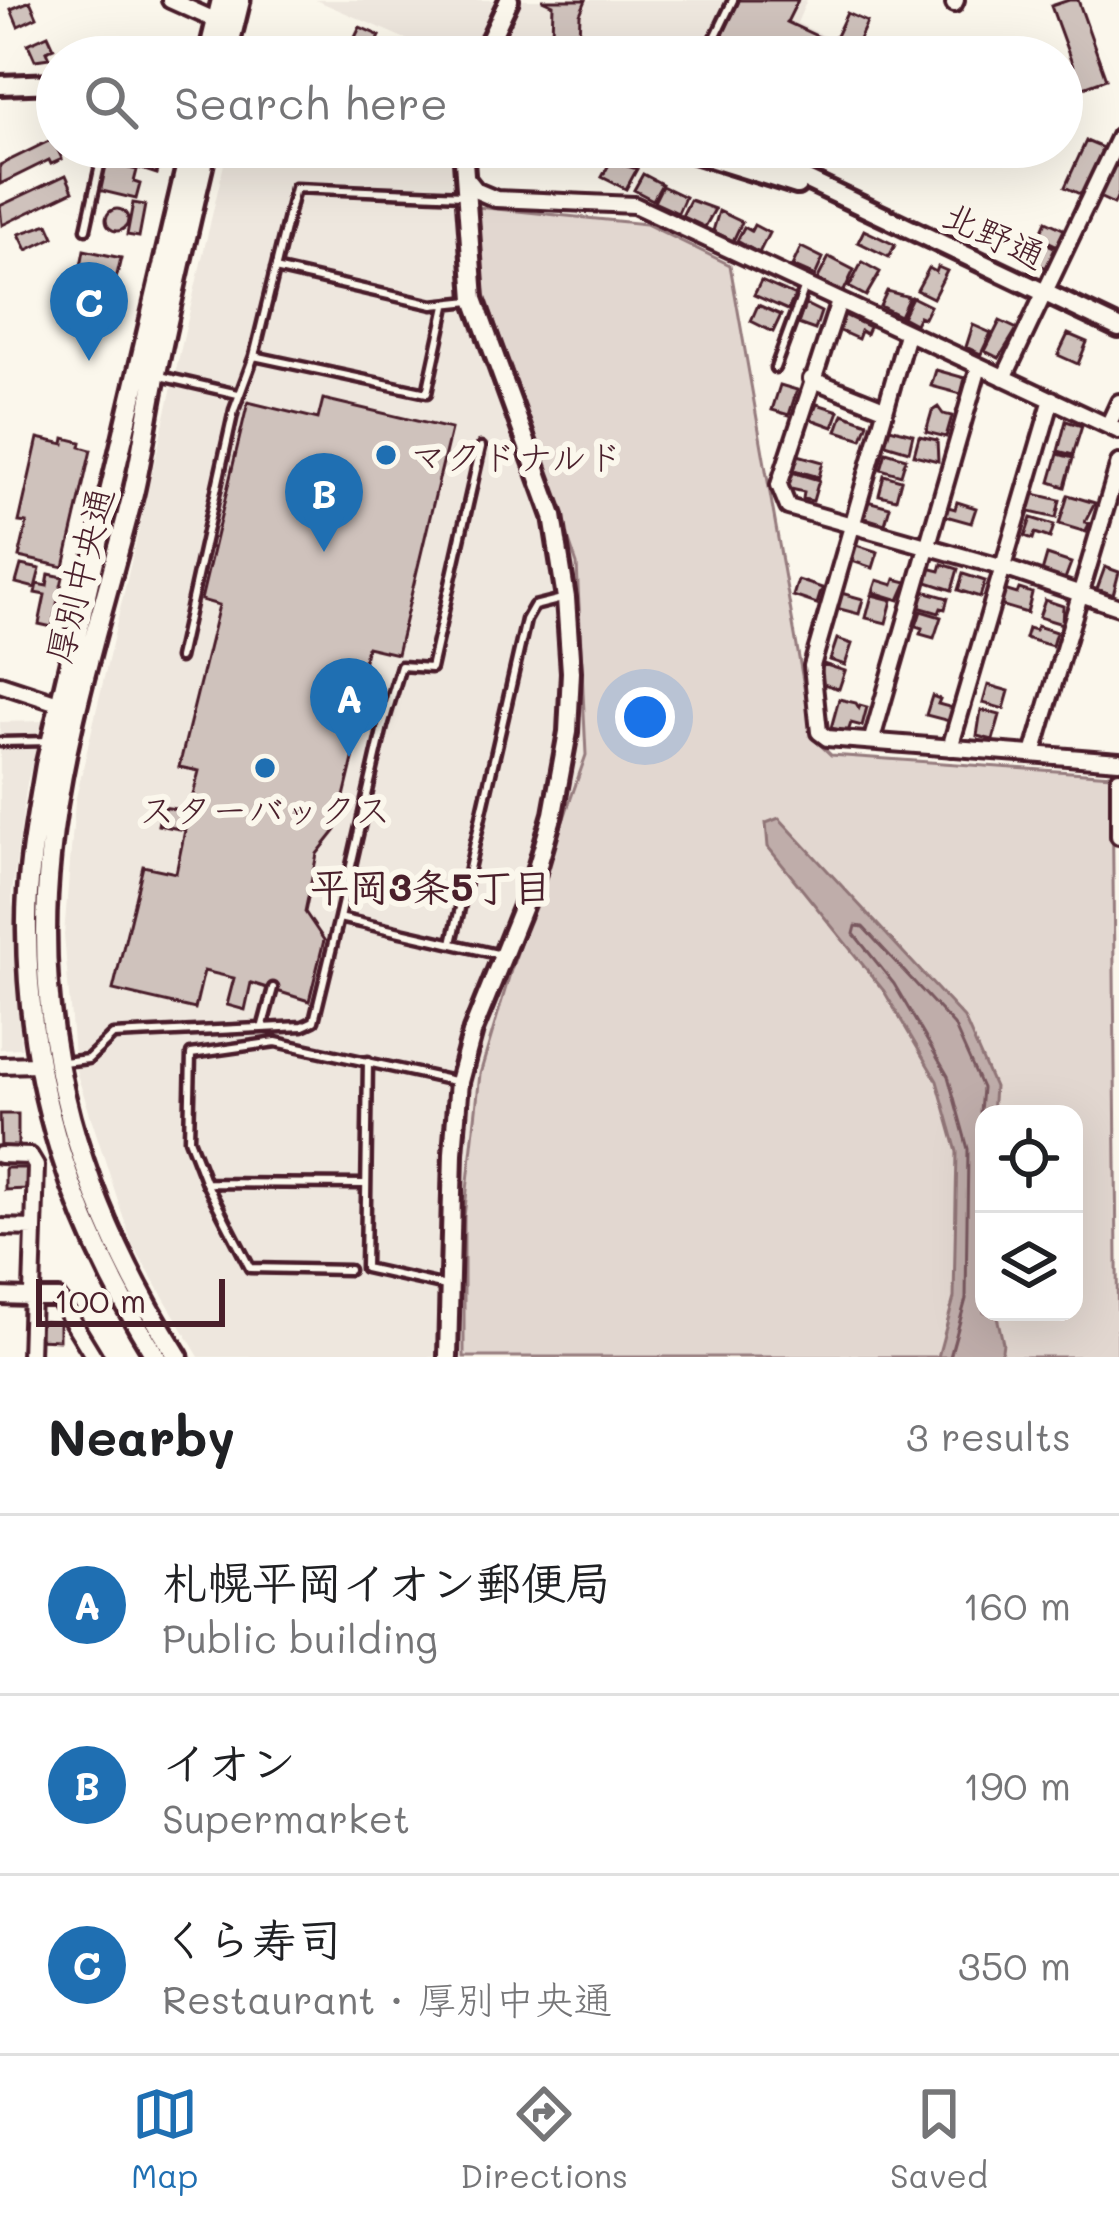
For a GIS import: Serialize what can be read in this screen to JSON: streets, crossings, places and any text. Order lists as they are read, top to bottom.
{
  "streets": {
    "main road": ["厚別中央通"],
    "street": ["北野通"]
  },
  "districts": ["平岡3条5丁目"],
  "places": ["マクドナルド", "スターバックス"],
  "scale_bar": "100 m",
  "page": {
    "search": "Search here",
    "pins": ["C", "B", "A"],
    "scale": "100 m",
    "heading": ["Nearby", "3 results"],
    "list": [
      {
        "mark": "A",
        "name": "札幌平岡イオン郵便局",
        "note": "Public building",
        "value": "160 m"
      },
      {
        "mark": "B",
        "name": "イオン",
        "note": "Supermarket",
        "value": "190 m"
      },
      {
        "mark": "C",
        "name": "くら寿司",
        "note": "Restaurant · 厚別中央通",
        "value": "350 m"
      }
    ],
    "nav": ["Map", "Directions", "Saved"]
  }
}
